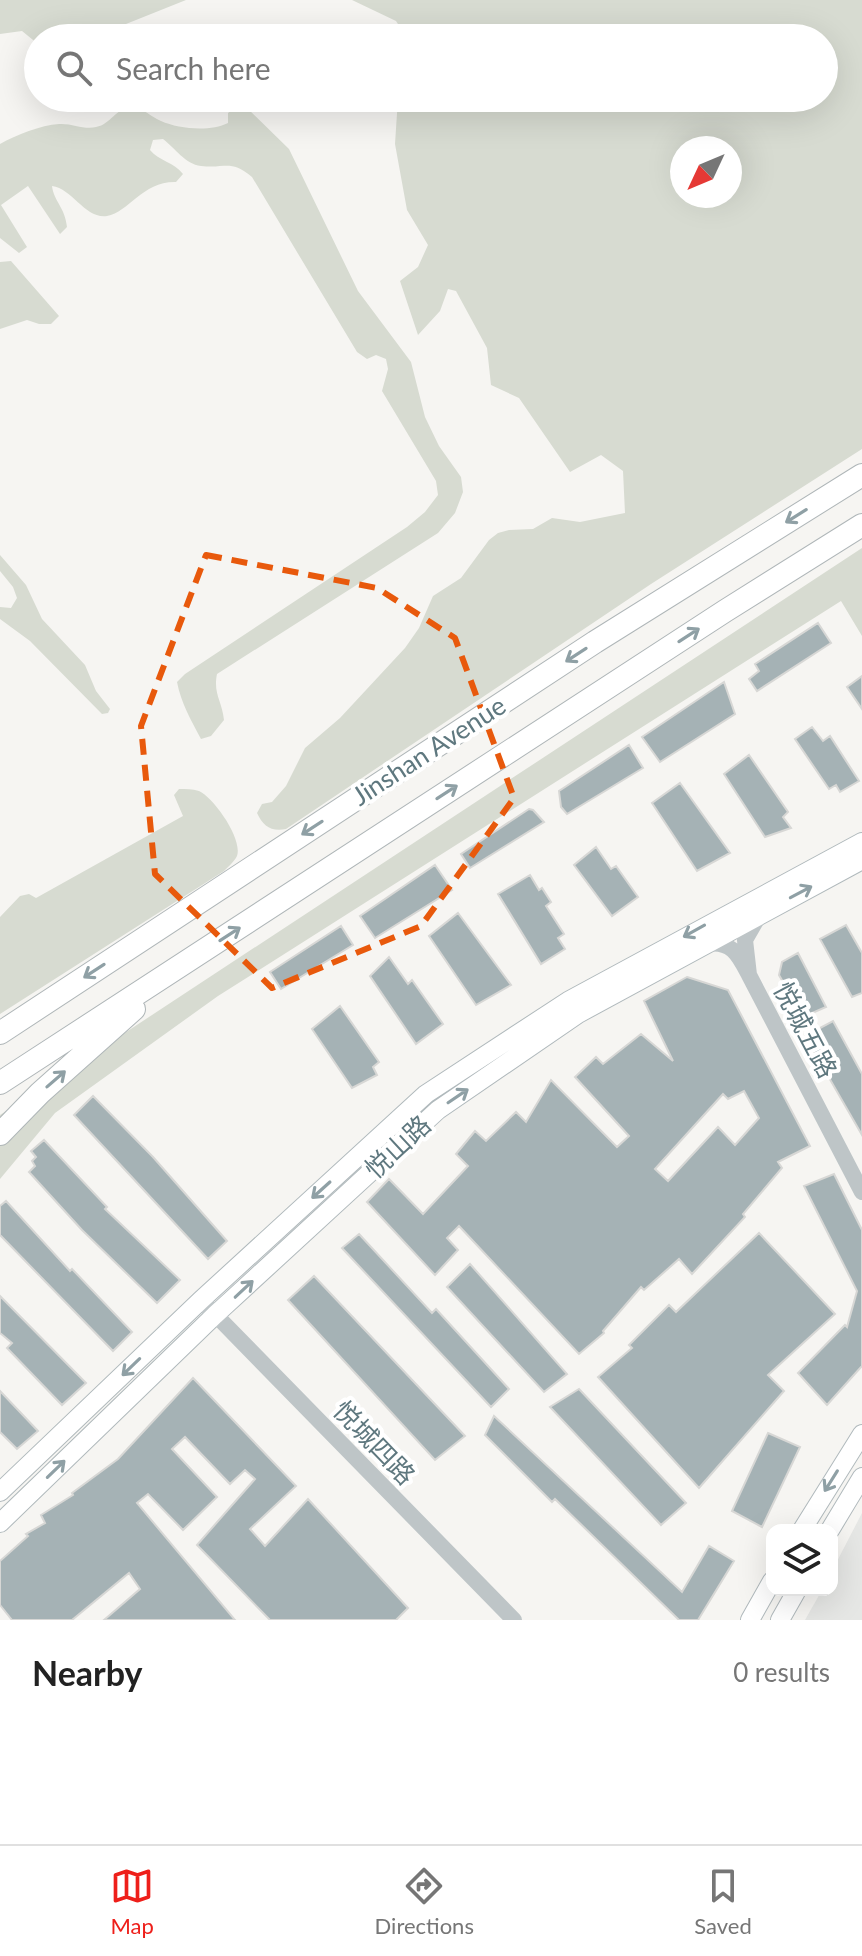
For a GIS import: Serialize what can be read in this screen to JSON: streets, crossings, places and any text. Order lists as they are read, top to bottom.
{
  "streets": {
    "highway": ["Jinshan Avenue"],
    "main road": ["悦山路"],
    "street": ["悦城五路", "悦城四路"]
  },
  "crossings": [
    ["悦山路", "悦城四路"]
  ],
  "north": "bottom left",
  "page": {
    "search": "Search here",
    "heading": ["Nearby", "0 results"],
    "nav": ["Map", "Directions", "Saved"]
  }
}
